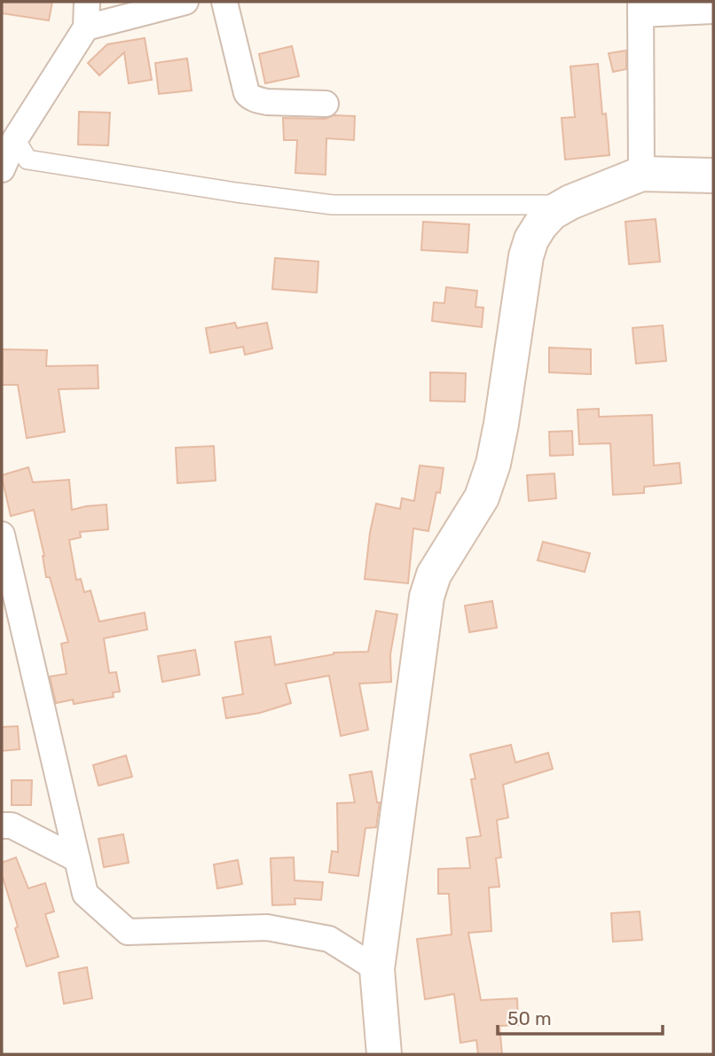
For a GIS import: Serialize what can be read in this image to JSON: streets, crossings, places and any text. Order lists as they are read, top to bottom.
{
  "scale_bar": "50 m"
}
